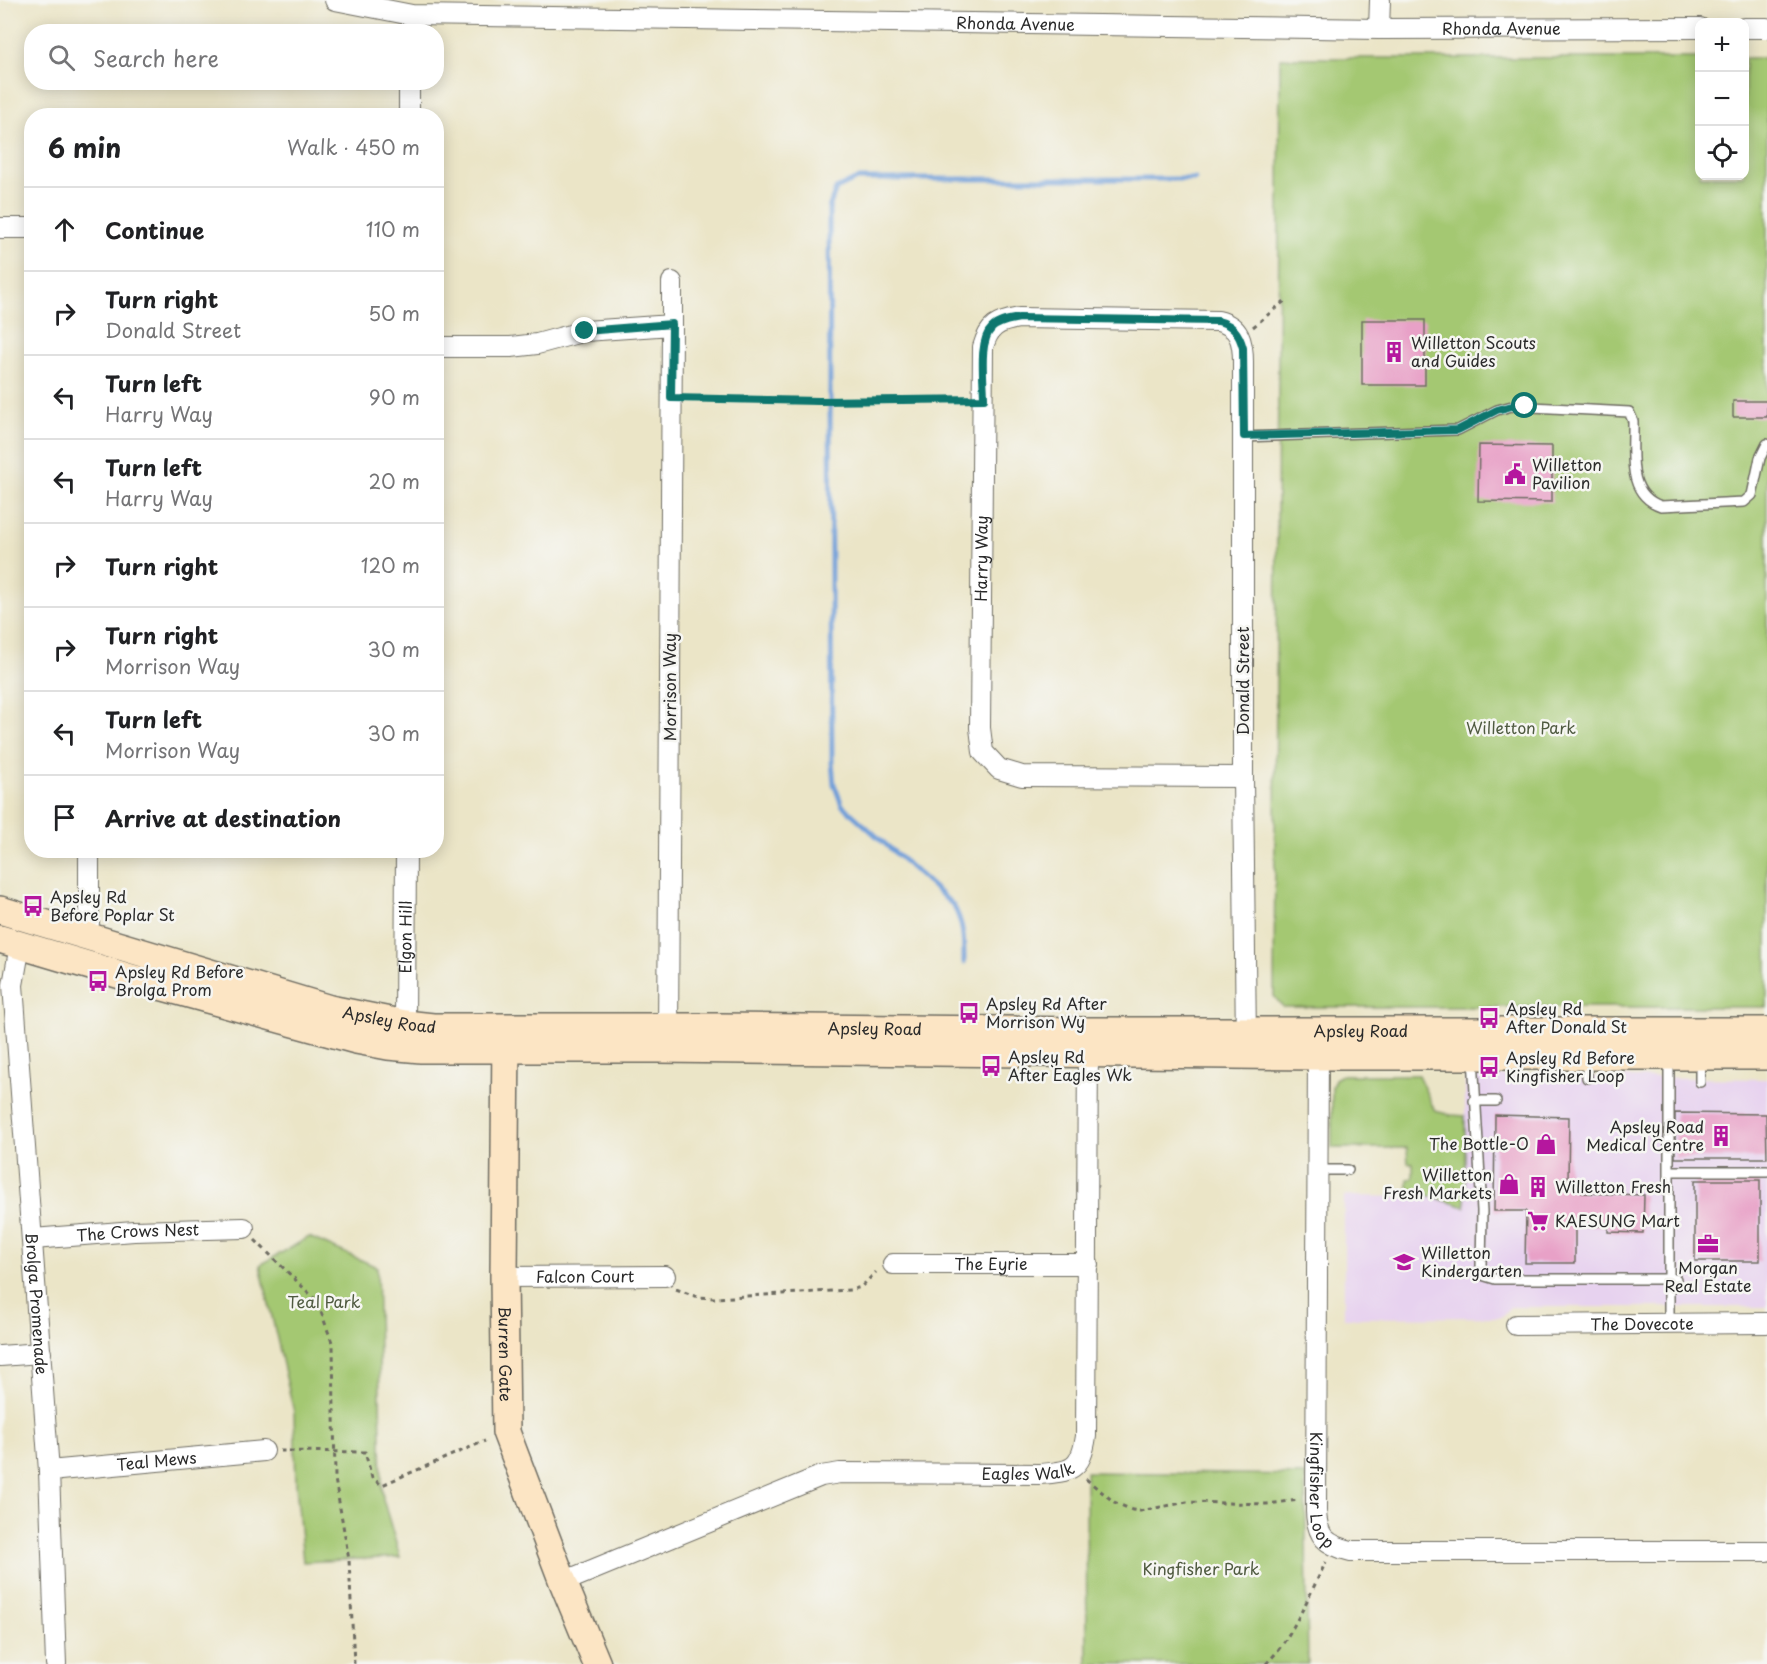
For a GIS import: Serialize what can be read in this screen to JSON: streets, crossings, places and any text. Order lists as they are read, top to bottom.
{
  "streets": {
    "main road": ["Apsley Road", "Burren Gate"],
    "street": [
      "Rhonda Avenue",
      "Harry Way",
      "Donald Street",
      "Morrison Way",
      "Elgon Hill",
      "The Crows Nest",
      "The Eyrie",
      "Falcon Court",
      "Brolga Promenade",
      "The Dovecote",
      "Teal Mews",
      "Eagles Walk",
      "Kingfisher Loop"
    ]
  },
  "crossings": [
    ["Harry Way", "Donald Street"],
    ["Donald Street", "Apsley Road"],
    ["Morrison Way", "Apsley Road"],
    ["Elgon Hill", "Apsley Road"],
    ["Apsley Road", "Brolga Promenade"],
    ["Apsley Road", "Burren Gate"],
    ["Apsley Road", "Eagles Walk"],
    ["Apsley Road", "Kingfisher Loop"],
    ["The Crows Nest", "Brolga Promenade"],
    ["The Eyrie", "Eagles Walk"],
    ["Falcon Court", "Burren Gate"],
    ["Brolga Promenade", "Teal Mews"],
    ["Burren Gate", "Eagles Walk"]
  ],
  "parks": ["Willetton Park", "Teal Park", "Kingfisher Park"],
  "places": {
    "building": ["Willetton Scouts and Guides", "Apsley Road Medical Centre", "Willetton Fresh"],
    "public building": ["Willetton Pavilion"],
    "bus stop": [
      "Apsley Rd Before Poplar St",
      "Apsley Rd Before Brolga Prom",
      "Apsley Rd After Morrison Wy",
      "Apsley Rd After Donald St",
      "Apsley Rd After Eagles Wk",
      "Apsley Rd Before Kingfisher Loop"
    ],
    "shop": ["The Bottle-O", "Willetton Fresh Markets"],
    "supermarket": ["KAESUNG Mart"],
    "office": ["Morgan Real Estate"],
    "school or university": ["Willetton Kindergarten"]
  },
  "page": {
    "map_buttons": ["+", "−"],
    "search": "Search here",
    "heading": ["6 min", "Walk · 450 m"],
    "list": [
      ["Continue", "110 m"],
      ["Turn right", "Donald Street", "50 m"],
      ["Turn left", "Harry Way", "90 m"],
      ["Turn left", "Harry Way", "20 m"],
      ["Turn right", "120 m"],
      ["Turn right", "Morrison Way", "30 m"],
      ["Turn left", "Morrison Way", "30 m"],
      "Arrive at destination"
    ]
  }
}
